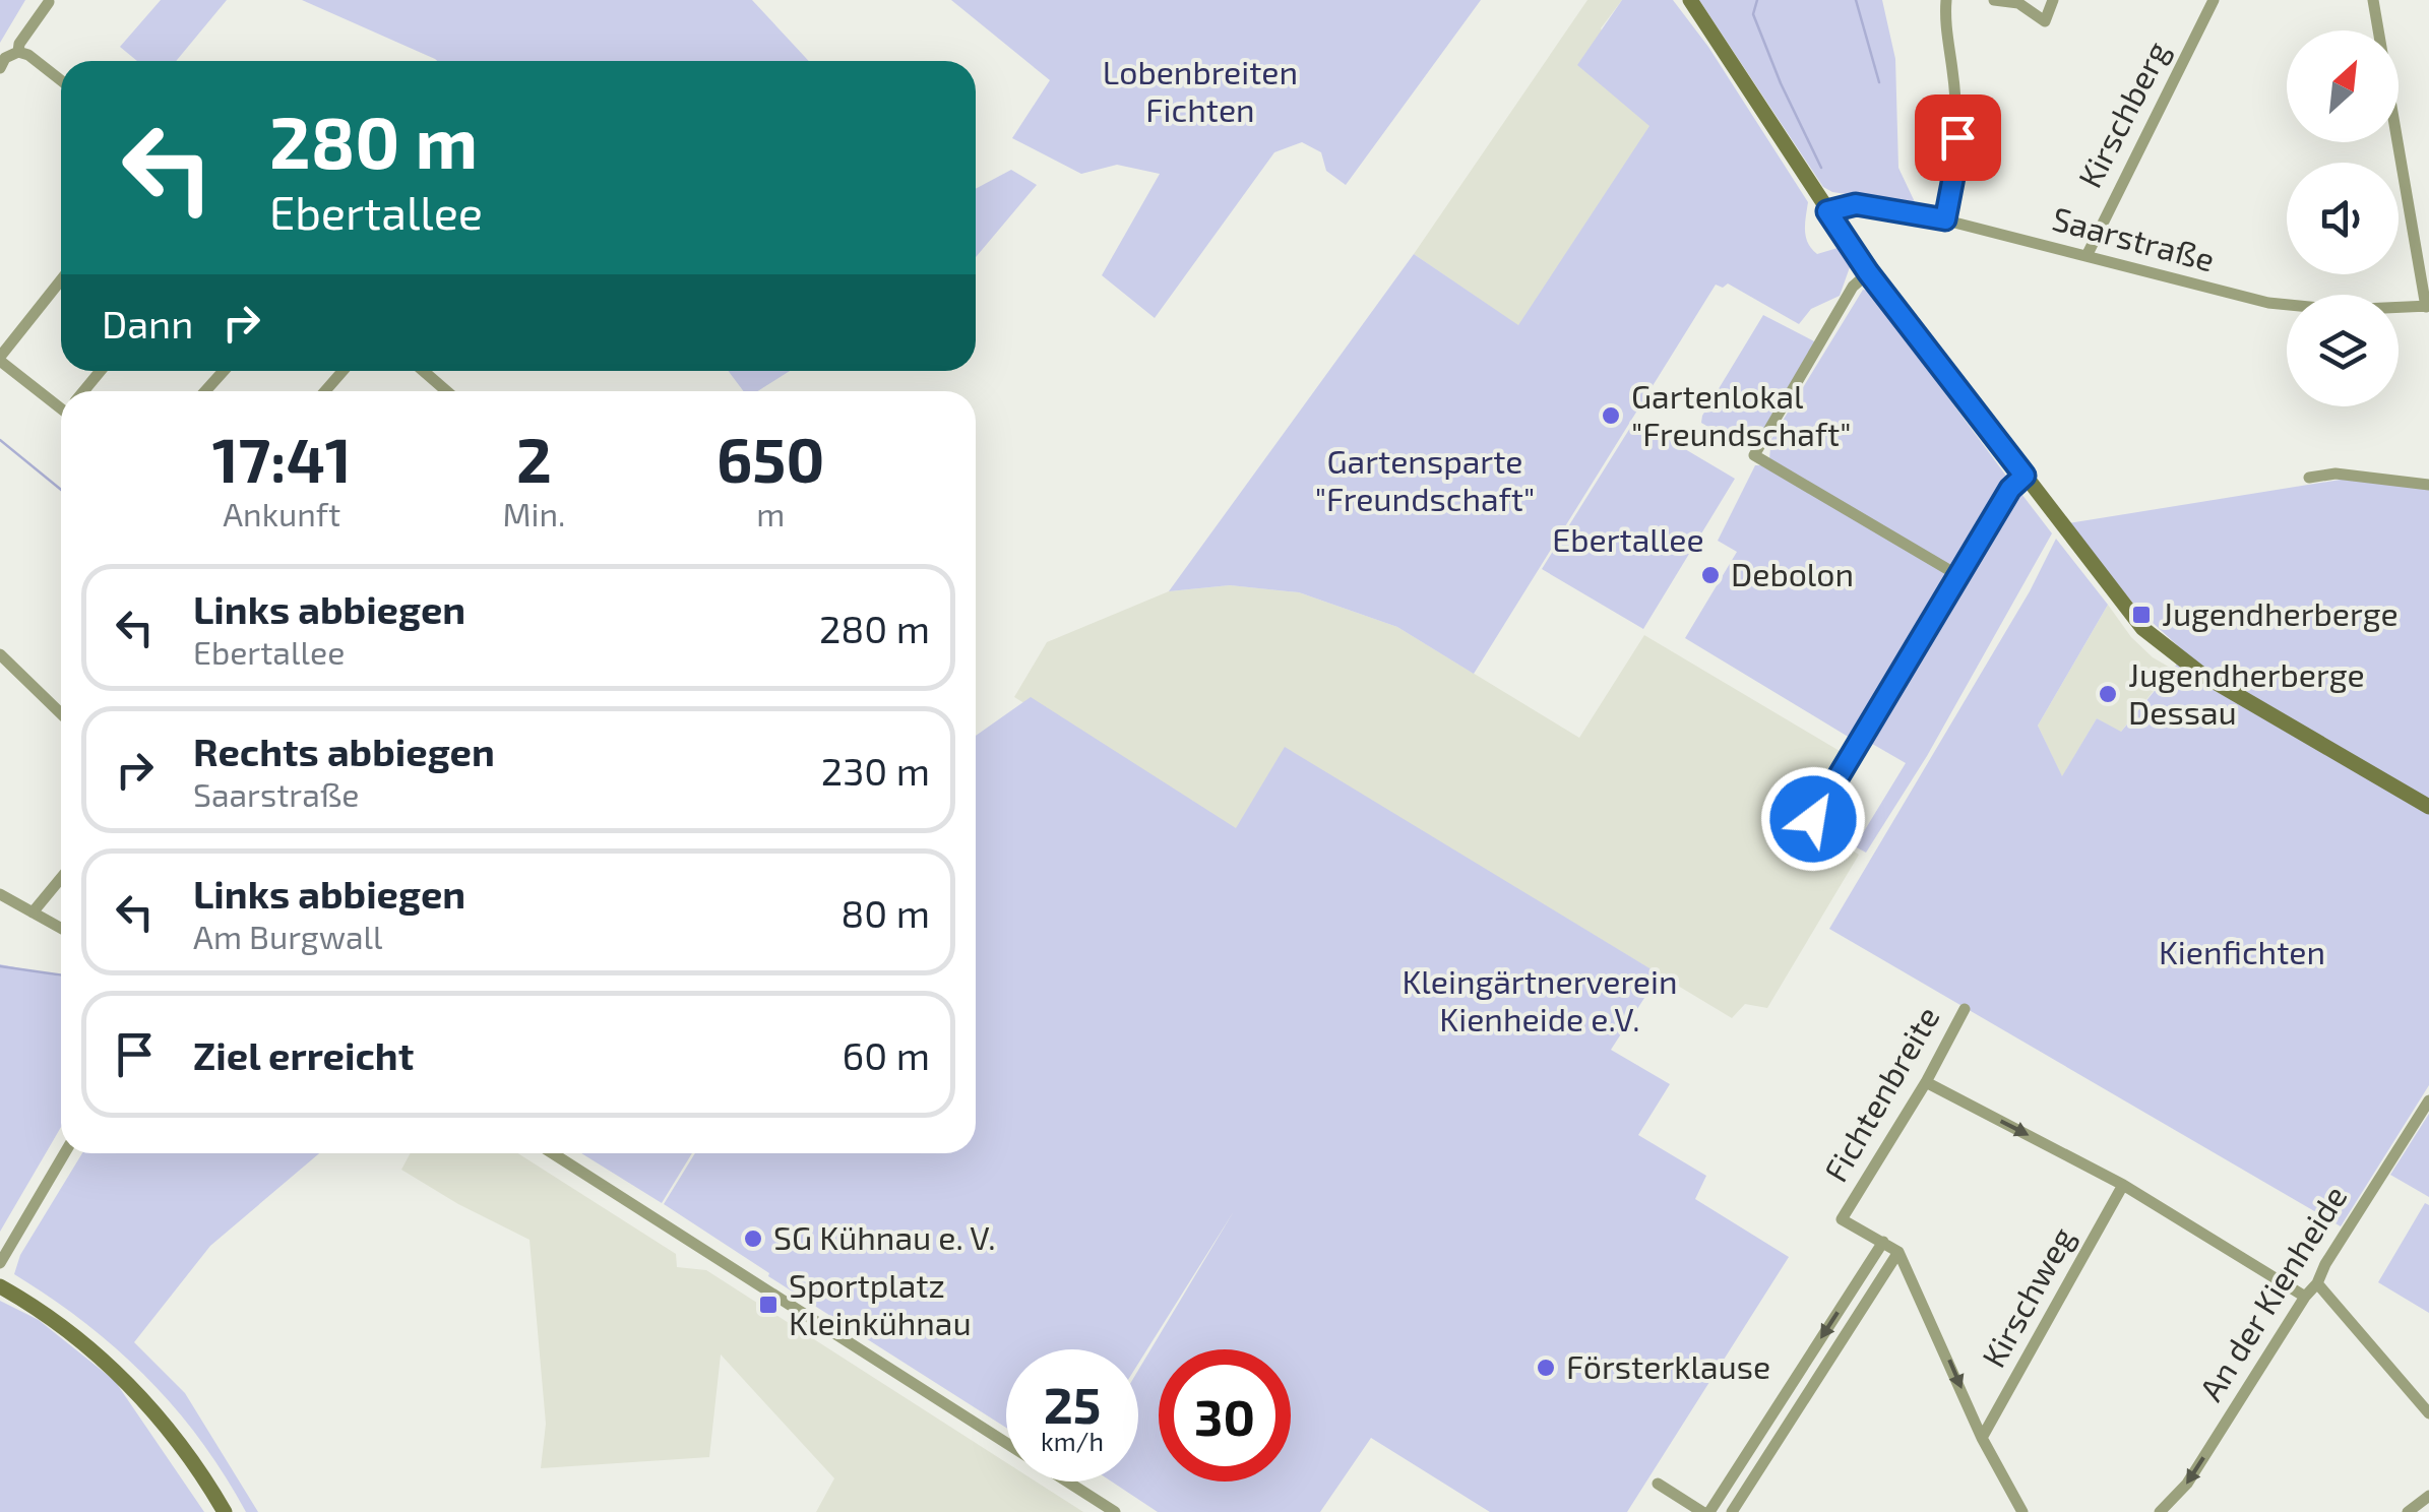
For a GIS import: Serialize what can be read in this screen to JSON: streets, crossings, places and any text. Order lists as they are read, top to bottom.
{
  "streets": {
    "street": [
      "Kirschberg",
      "Saarstraße",
      "Fichtenbreite",
      "An der Kienheide",
      "Kirschweg"
    ]
  },
  "crossings": [
    ["Kirschberg", "Saarstraße"]
  ],
  "one_way": ["An der Kienheide"],
  "parks": [
    "Lobenbreiten Fichten",
    "Gartensparte \"Freundschaft\"",
    "Ebertallee",
    "Kienfichten",
    "Kleingärtnerverein Kienheide e.V."
  ],
  "places": {
    "other": [
      "Gartenlokal \"Freundschaft\"",
      "Debolon",
      "Jugendherberge Dessau",
      "SG Kühnau e. V.",
      "Försterklause"
    ],
    "transit": ["Jugendherberge", "Sportplatz Kleinkühnau"]
  },
  "north": "top right",
  "page": {
    "turn": ["280 m", "Ebertallee"],
    "then": "Dann",
    "eta": [
      "17:41",
      "Ankunft",
      "2",
      "Min.",
      "650",
      "m"
    ],
    "list": [
      {
        "name": "Links abbiegen",
        "note": "Ebertallee",
        "value": "280 m"
      },
      {
        "name": "Rechts abbiegen",
        "note": "Saarstraße",
        "value": "230 m"
      },
      {
        "name": "Links abbiegen",
        "note": "Am Burgwall",
        "value": "80 m"
      },
      {
        "name": "Ziel erreicht",
        "value": "60 m"
      }
    ],
    "speed": "25 km/h",
    "limit": "30"
  }
}
